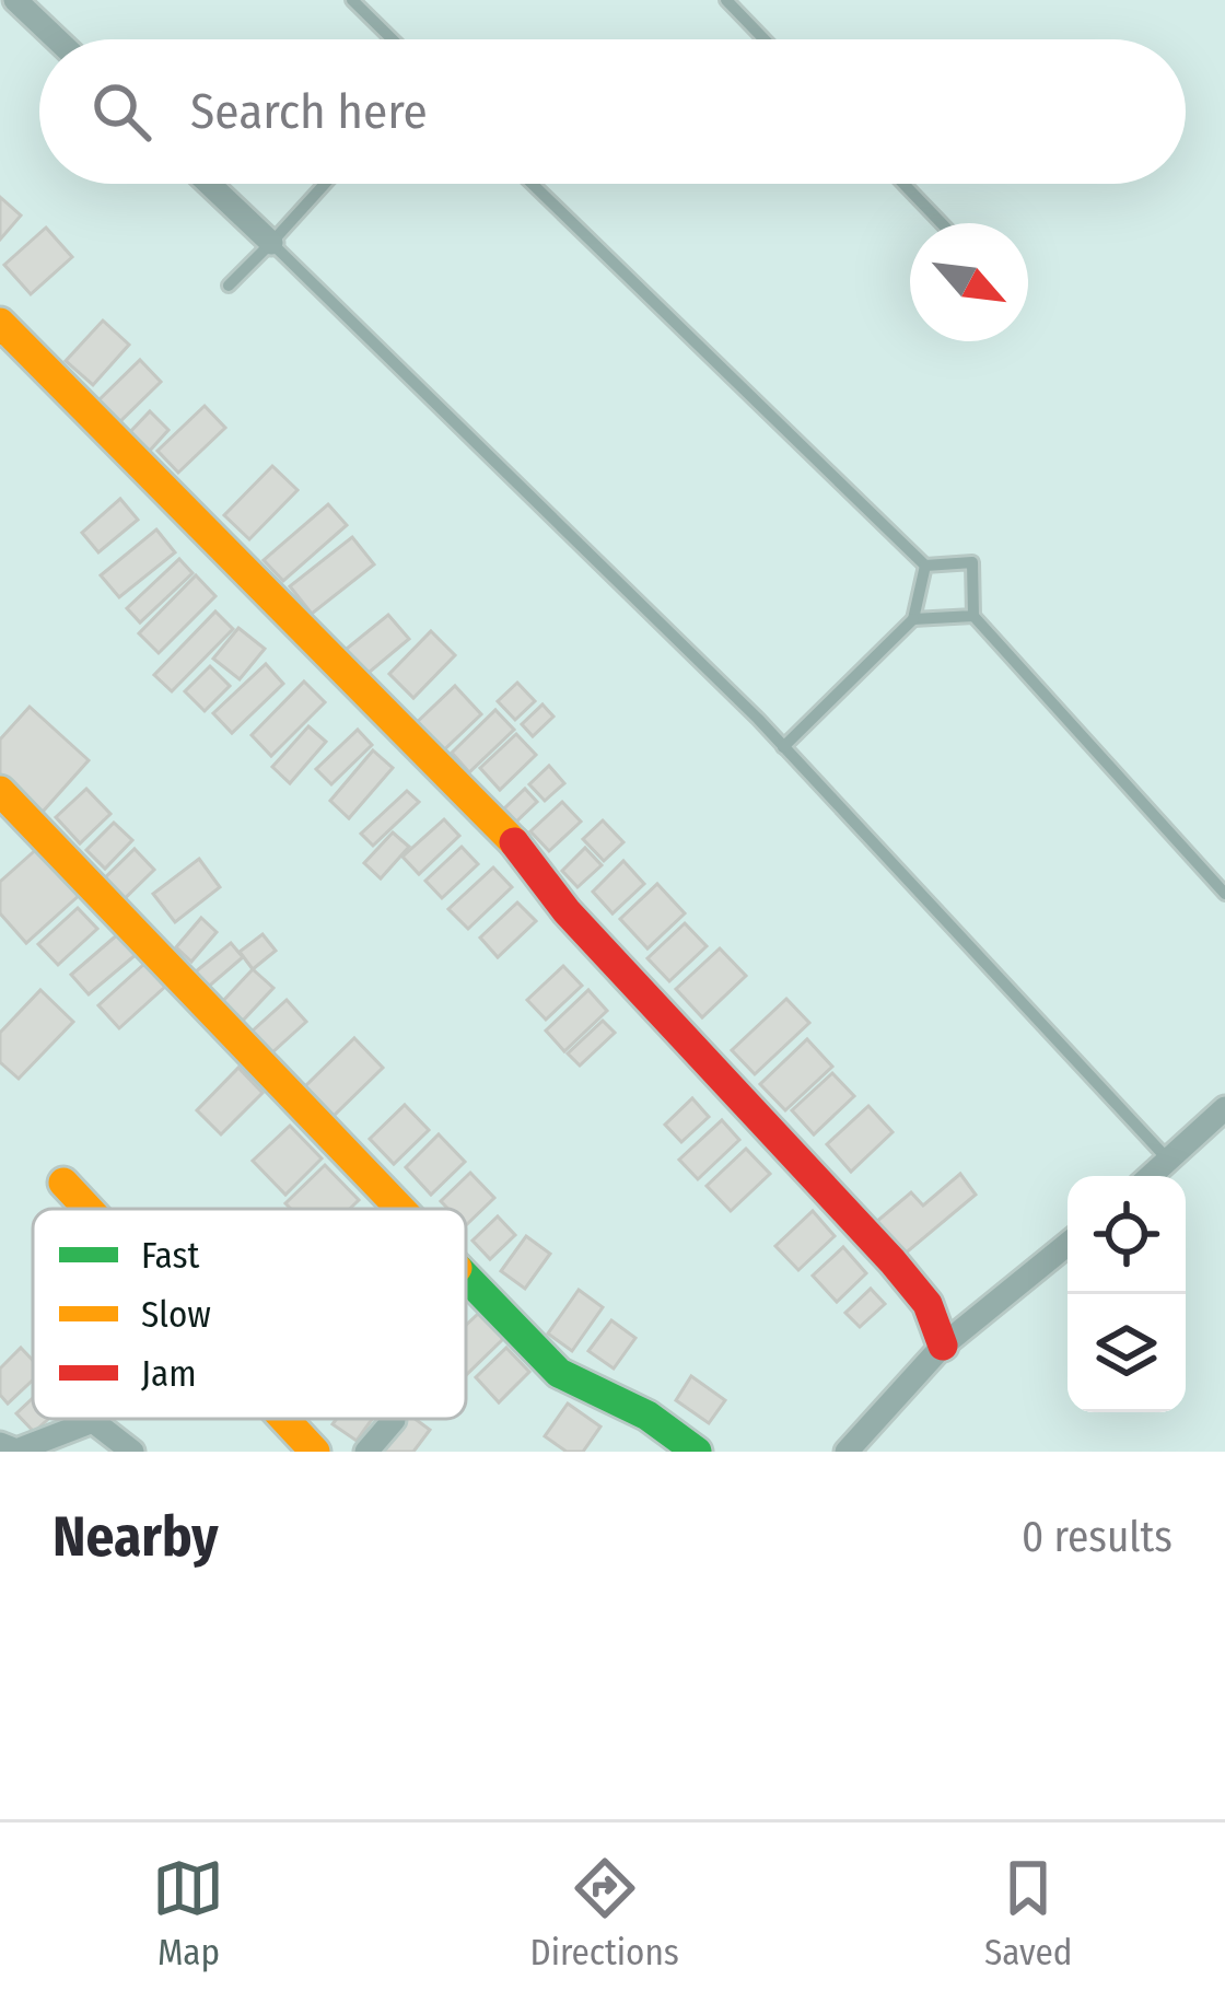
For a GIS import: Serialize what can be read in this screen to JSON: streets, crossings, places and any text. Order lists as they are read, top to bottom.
{
  "legend": ["Fast", "Slow", "Jam"],
  "north": "bottom right",
  "page": {
    "search": "Search here",
    "heading": ["Nearby", "0 results"],
    "nav": ["Map", "Directions", "Saved"]
  }
}
